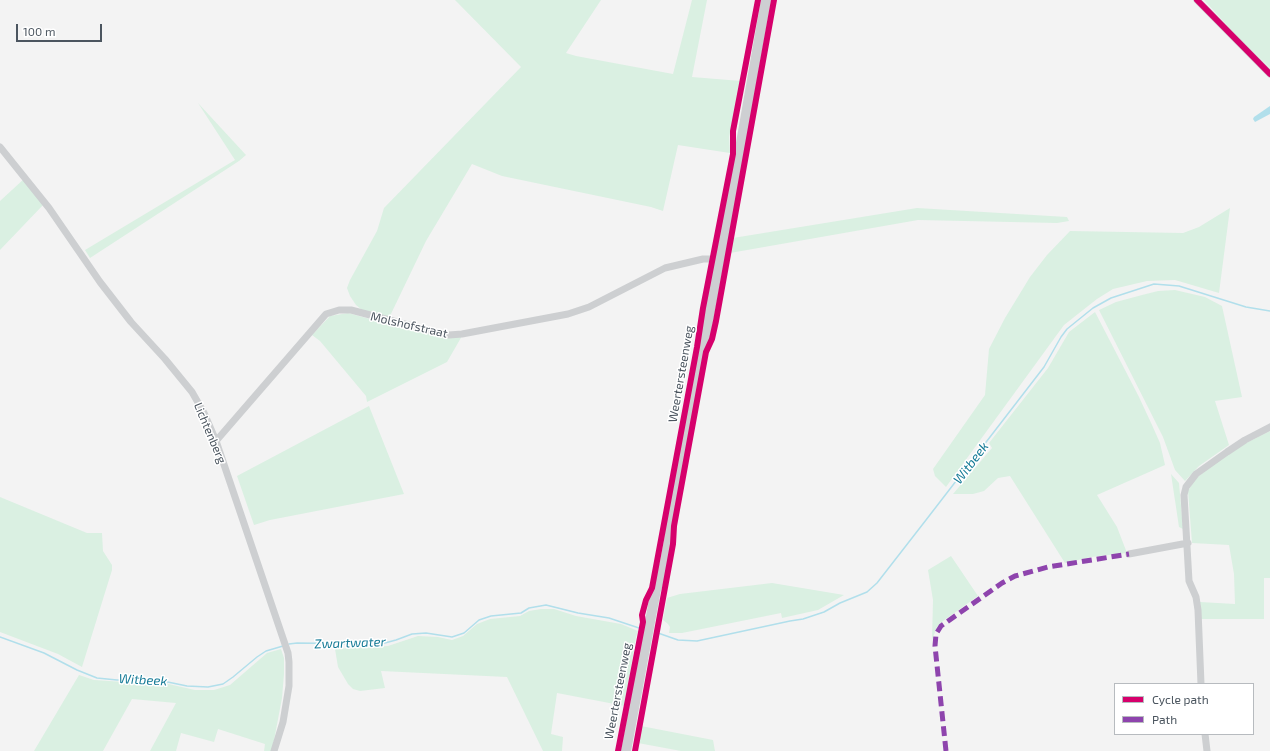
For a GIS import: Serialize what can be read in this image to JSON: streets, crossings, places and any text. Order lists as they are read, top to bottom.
{
  "streets": {
    "main road": ["Weertersteenweg"],
    "street": ["Molshofstraat", "Lichtenberg"]
  },
  "crossings": [
    ["Molshofstraat", "Weertersteenweg"],
    ["Molshofstraat", "Lichtenberg"]
  ],
  "water": ["Witbeek", "Zwartwater"],
  "legend": ["Cycle path", "Path"],
  "scale_bar": "100 m"
}
